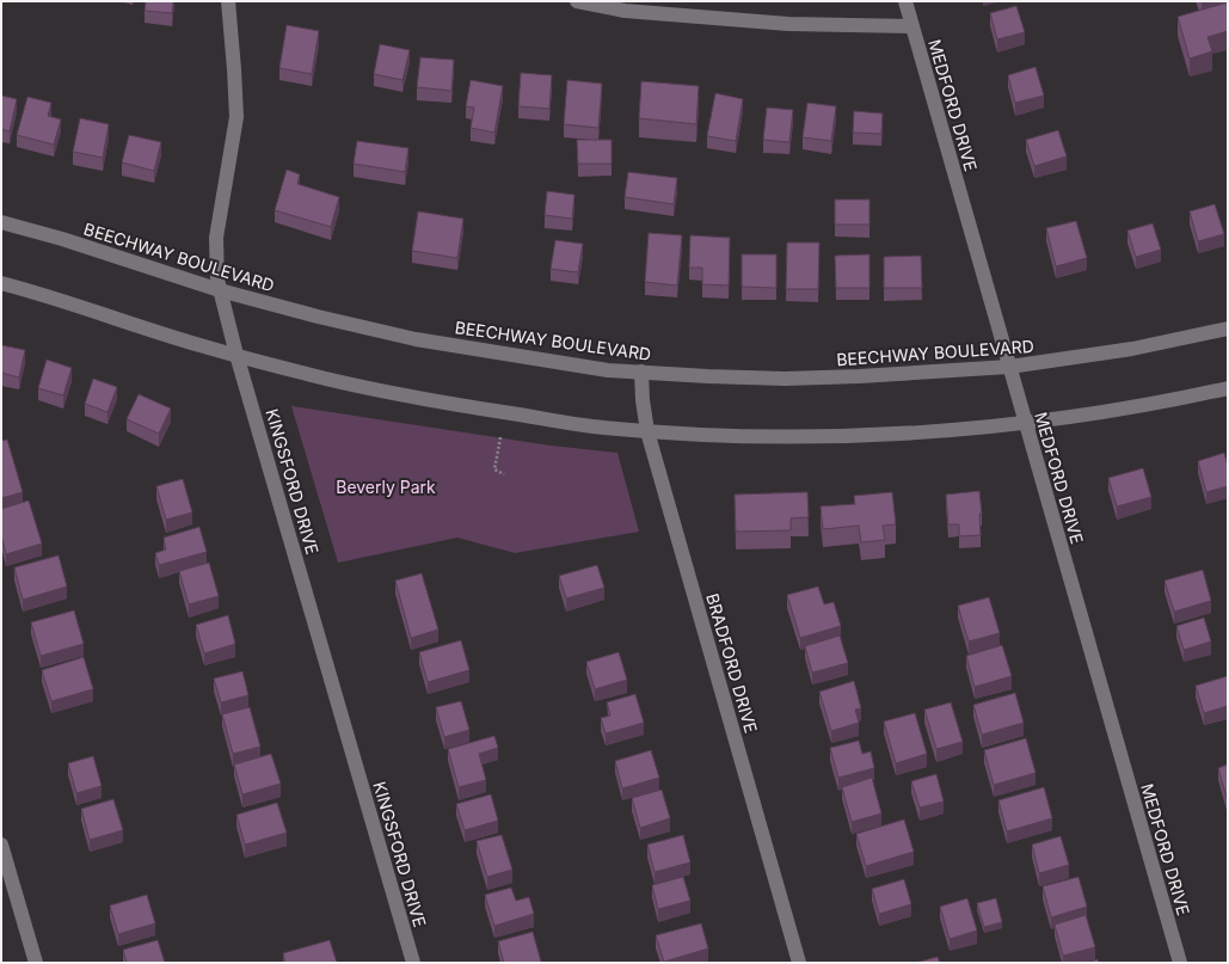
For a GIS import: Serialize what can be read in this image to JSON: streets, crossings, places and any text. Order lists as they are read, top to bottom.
{
  "streets": {
    "street": [
      "MEDFORD DRIVE",
      "BEECHWAY BOULEVARD",
      "KINGSFORD DRIVE",
      "BRADFORD DRIVE"
    ]
  },
  "crossings": [
    ["MEDFORD DRIVE", "BEECHWAY BOULEVARD"],
    ["BEECHWAY BOULEVARD", "KINGSFORD DRIVE"],
    ["BEECHWAY BOULEVARD", "BRADFORD DRIVE"]
  ],
  "parks": ["Beverly Park"]
}
